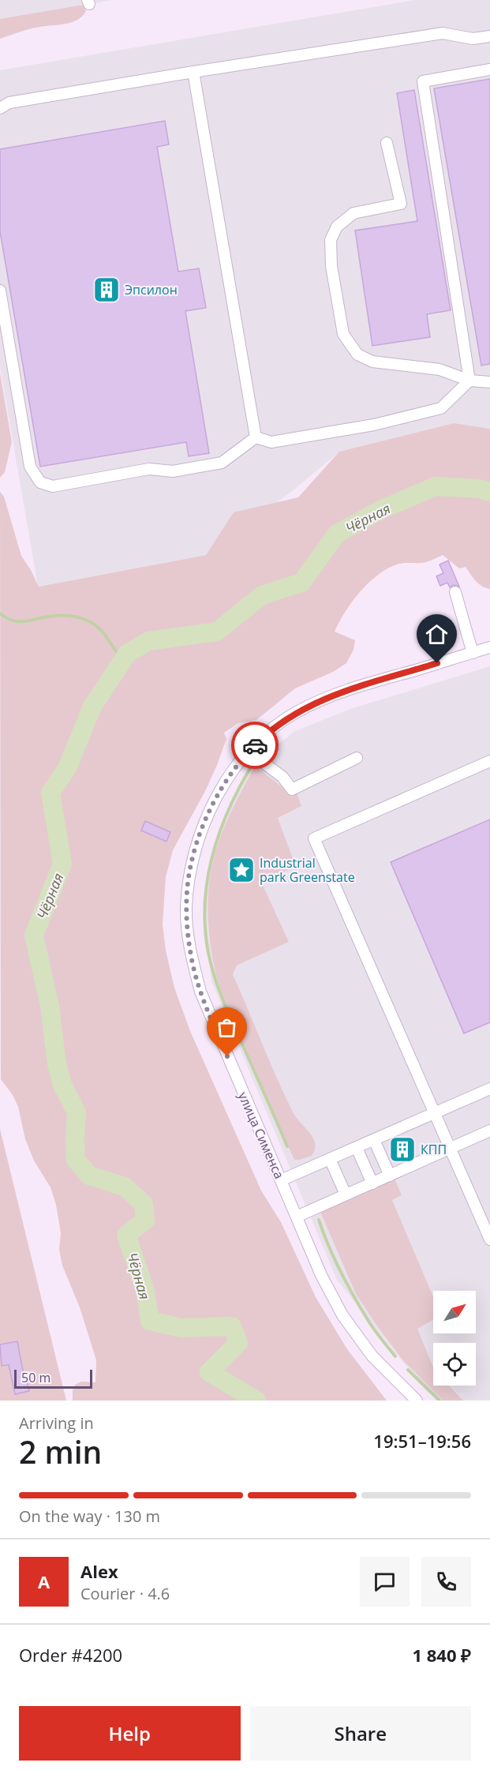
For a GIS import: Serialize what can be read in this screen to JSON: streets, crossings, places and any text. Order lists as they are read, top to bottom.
{
  "streets": {
    "street": ["улица Сименса"]
  },
  "water": ["Чёрная"],
  "places": {
    "building": ["Эпсилон", "КПП"],
    "place": ["Industrial park Greenstate"]
  },
  "scale_bar": "50 m",
  "north": "top right",
  "page": {
    "scale": "50 m",
    "heading": ["2 min", "Arriving in", "19:51–19:56"],
    "panel": [
      "Alex",
      "Courier · 4.6",
      "Order #4200",
      "1 840 ₽"
    ],
    "bar": "On the way · 130 m",
    "round": "A",
    "buttons": ["Help", "Share"]
  }
}
